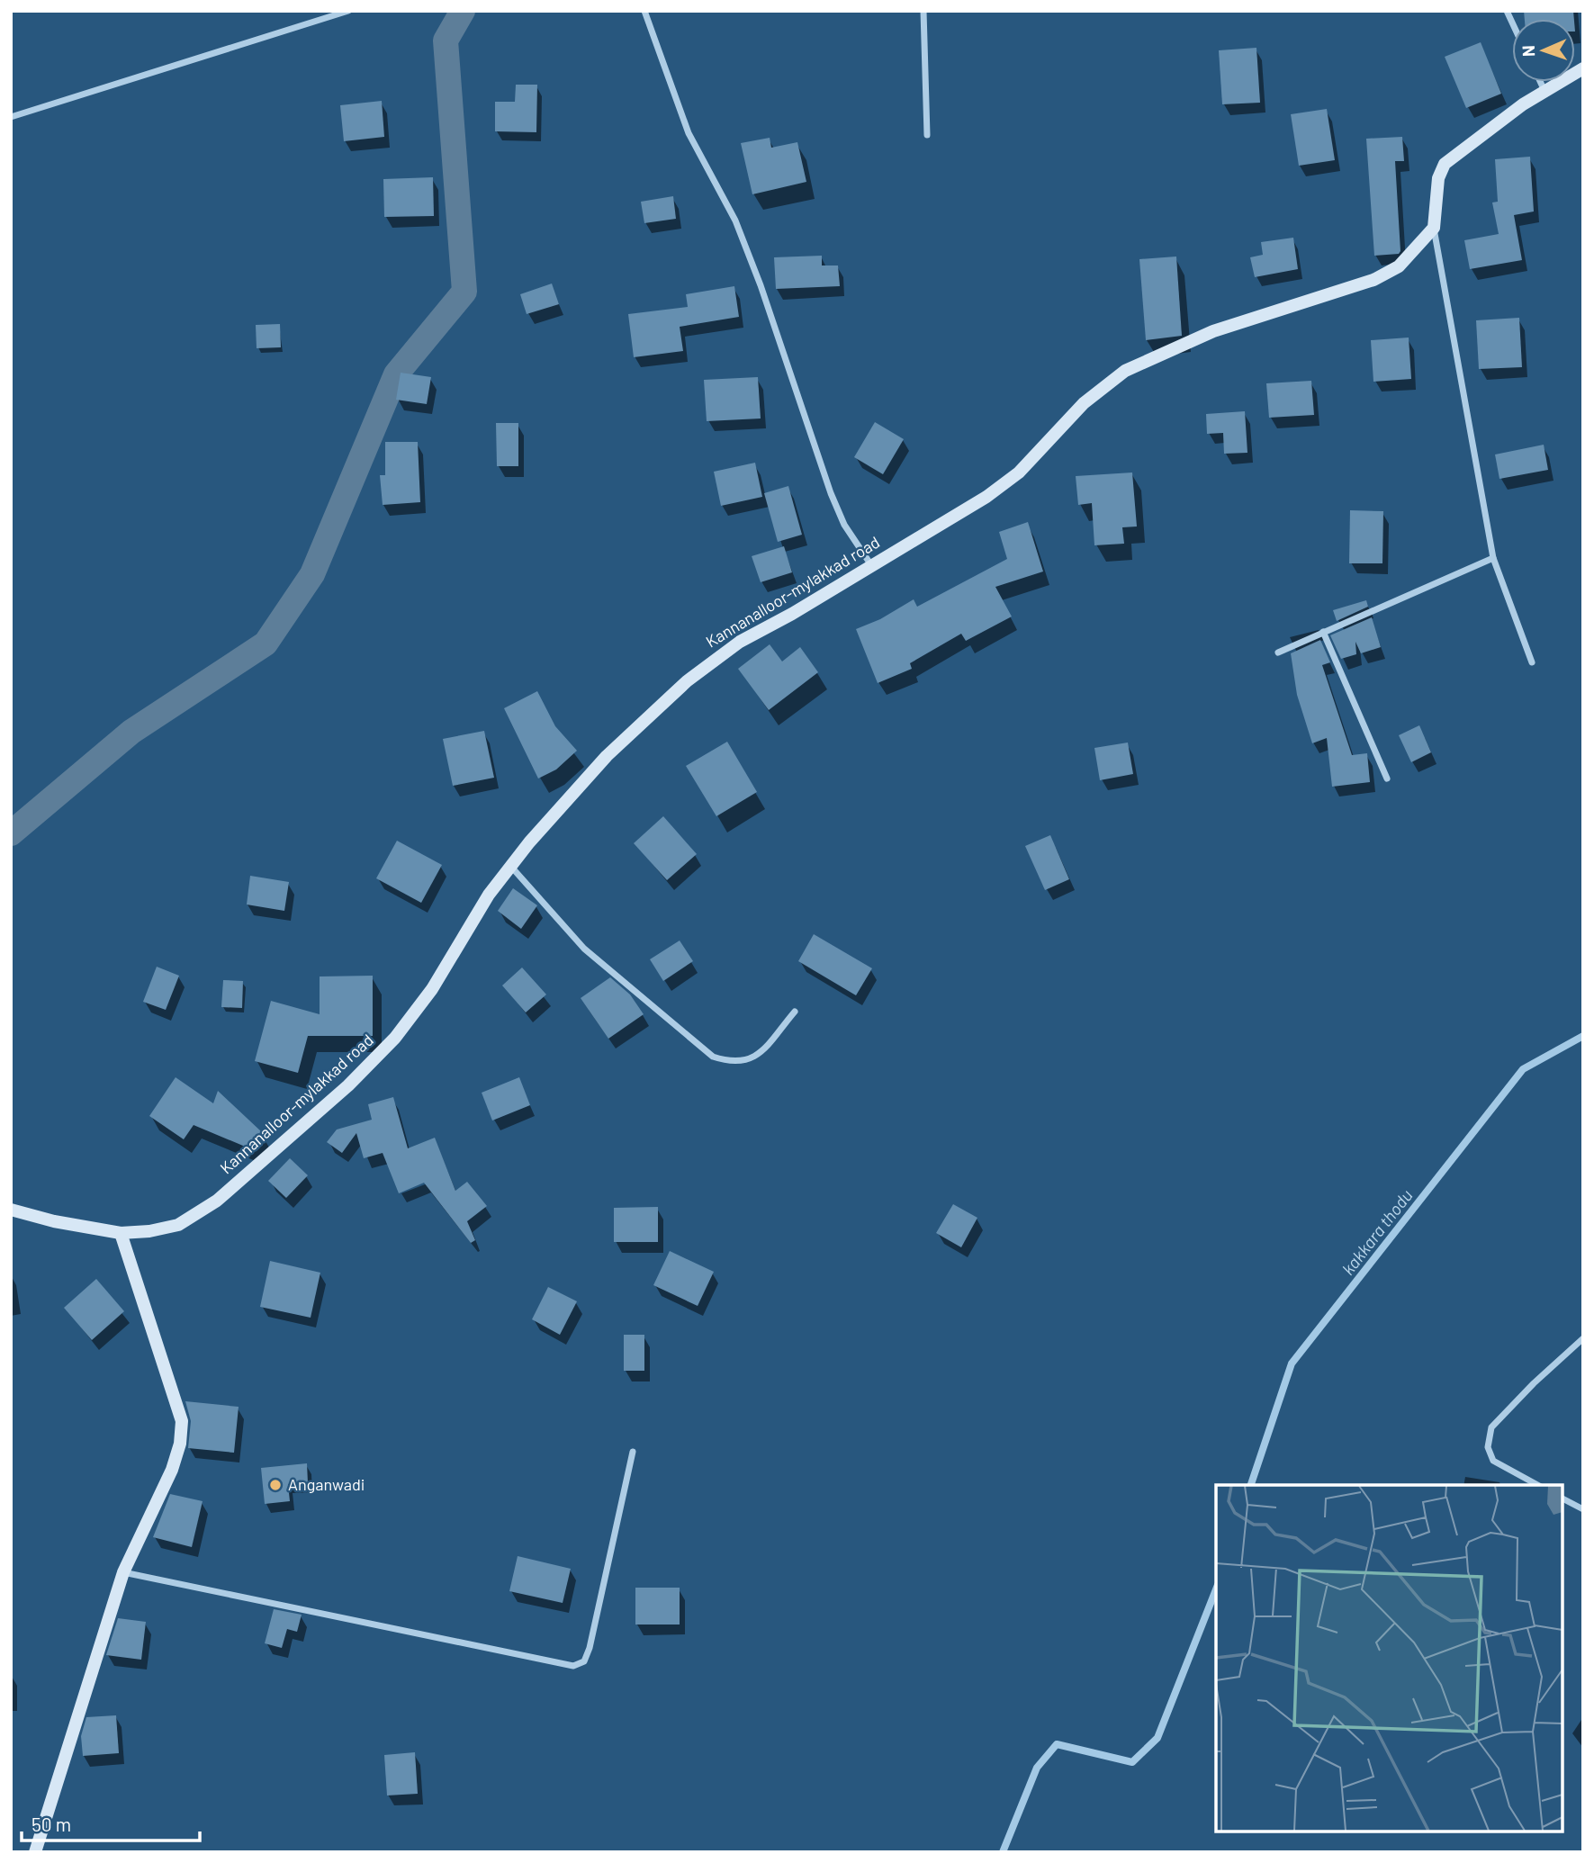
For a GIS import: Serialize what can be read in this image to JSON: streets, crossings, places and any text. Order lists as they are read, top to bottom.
{
  "streets": {
    "main road": ["Kannanalloor-mylakkad road"]
  },
  "water": ["kakkara thodu"],
  "places": ["Anganwadi"],
  "scale_bar": "50 m",
  "north": "left"
}
